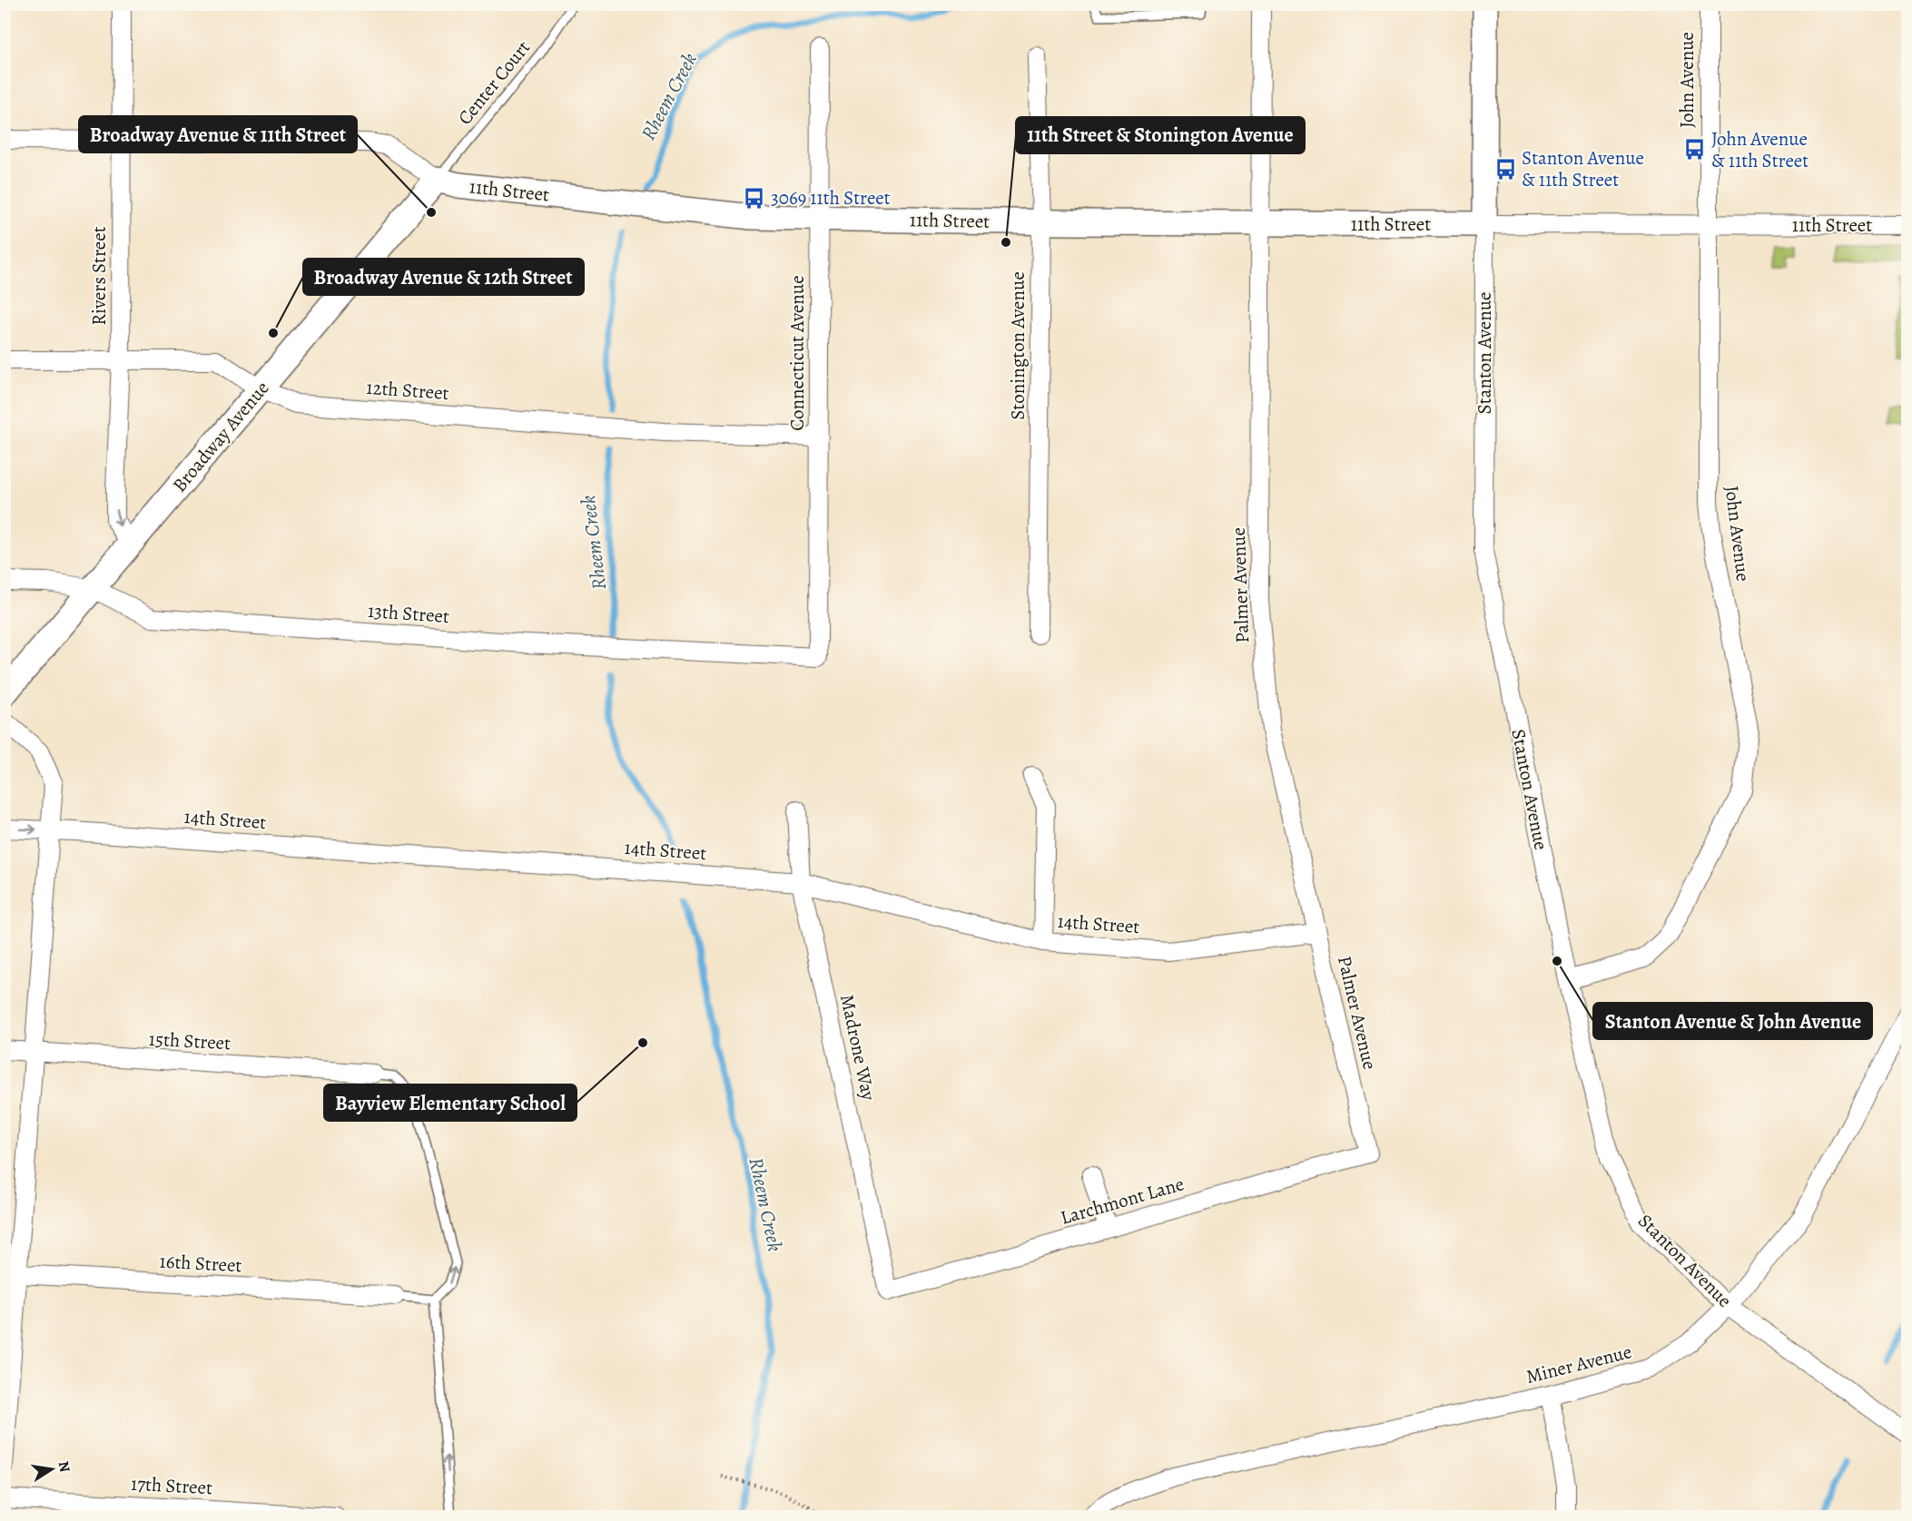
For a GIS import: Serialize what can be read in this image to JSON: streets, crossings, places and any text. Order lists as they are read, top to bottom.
{
  "streets": {
    "street": [
      "John Avenue",
      "11th Street",
      "Rivers Street",
      "Stonington Avenue",
      "Connecticut Avenue",
      "Stanton Avenue",
      "12th Street",
      "Broadway Avenue",
      "Palmer Avenue",
      "13th Street",
      "14th Street",
      "15th Street",
      "Madrone Way",
      "Larchmont Lane",
      "16th Street",
      "Miner Avenue",
      "17th Street"
    ],
    "lane": ["Center Court"]
  },
  "crossings": [
    ["John Avenue", "11th Street"],
    ["John Avenue", "Stanton Avenue"],
    ["Center Court", "11th Street"],
    ["Center Court", "Broadway Avenue"],
    ["11th Street", "Rivers Street"],
    ["11th Street", "Stonington Avenue"],
    ["11th Street", "Connecticut Avenue"],
    ["11th Street", "Stanton Avenue"],
    ["11th Street", "Broadway Avenue"],
    ["11th Street", "Palmer Avenue"],
    ["Rivers Street", "12th Street"],
    ["Rivers Street", "Broadway Avenue"],
    ["Connecticut Avenue", "12th Street"],
    ["Connecticut Avenue", "13th Street"],
    ["Stanton Avenue", "Miner Avenue"],
    ["12th Street", "Broadway Avenue"],
    ["Broadway Avenue", "13th Street"],
    ["Palmer Avenue", "14th Street"],
    ["Palmer Avenue", "Larchmont Lane"],
    ["14th Street", "Madrone Way"],
    ["Madrone Way", "Larchmont Lane"]
  ],
  "water": ["Rheem Creek"],
  "places": {
    "bus stop": ["John Avenue & 11th Street", "Stanton Avenue & 11th Street", "3069 11th Street"],
    "other": [
      "Broadway Avenue & 11th Street",
      "11th Street & Stonington Avenue",
      "Broadway Avenue & 12th Street",
      "Stanton Avenue & John Avenue",
      "Bayview Elementary School"
    ]
  },
  "north": "right"
}
